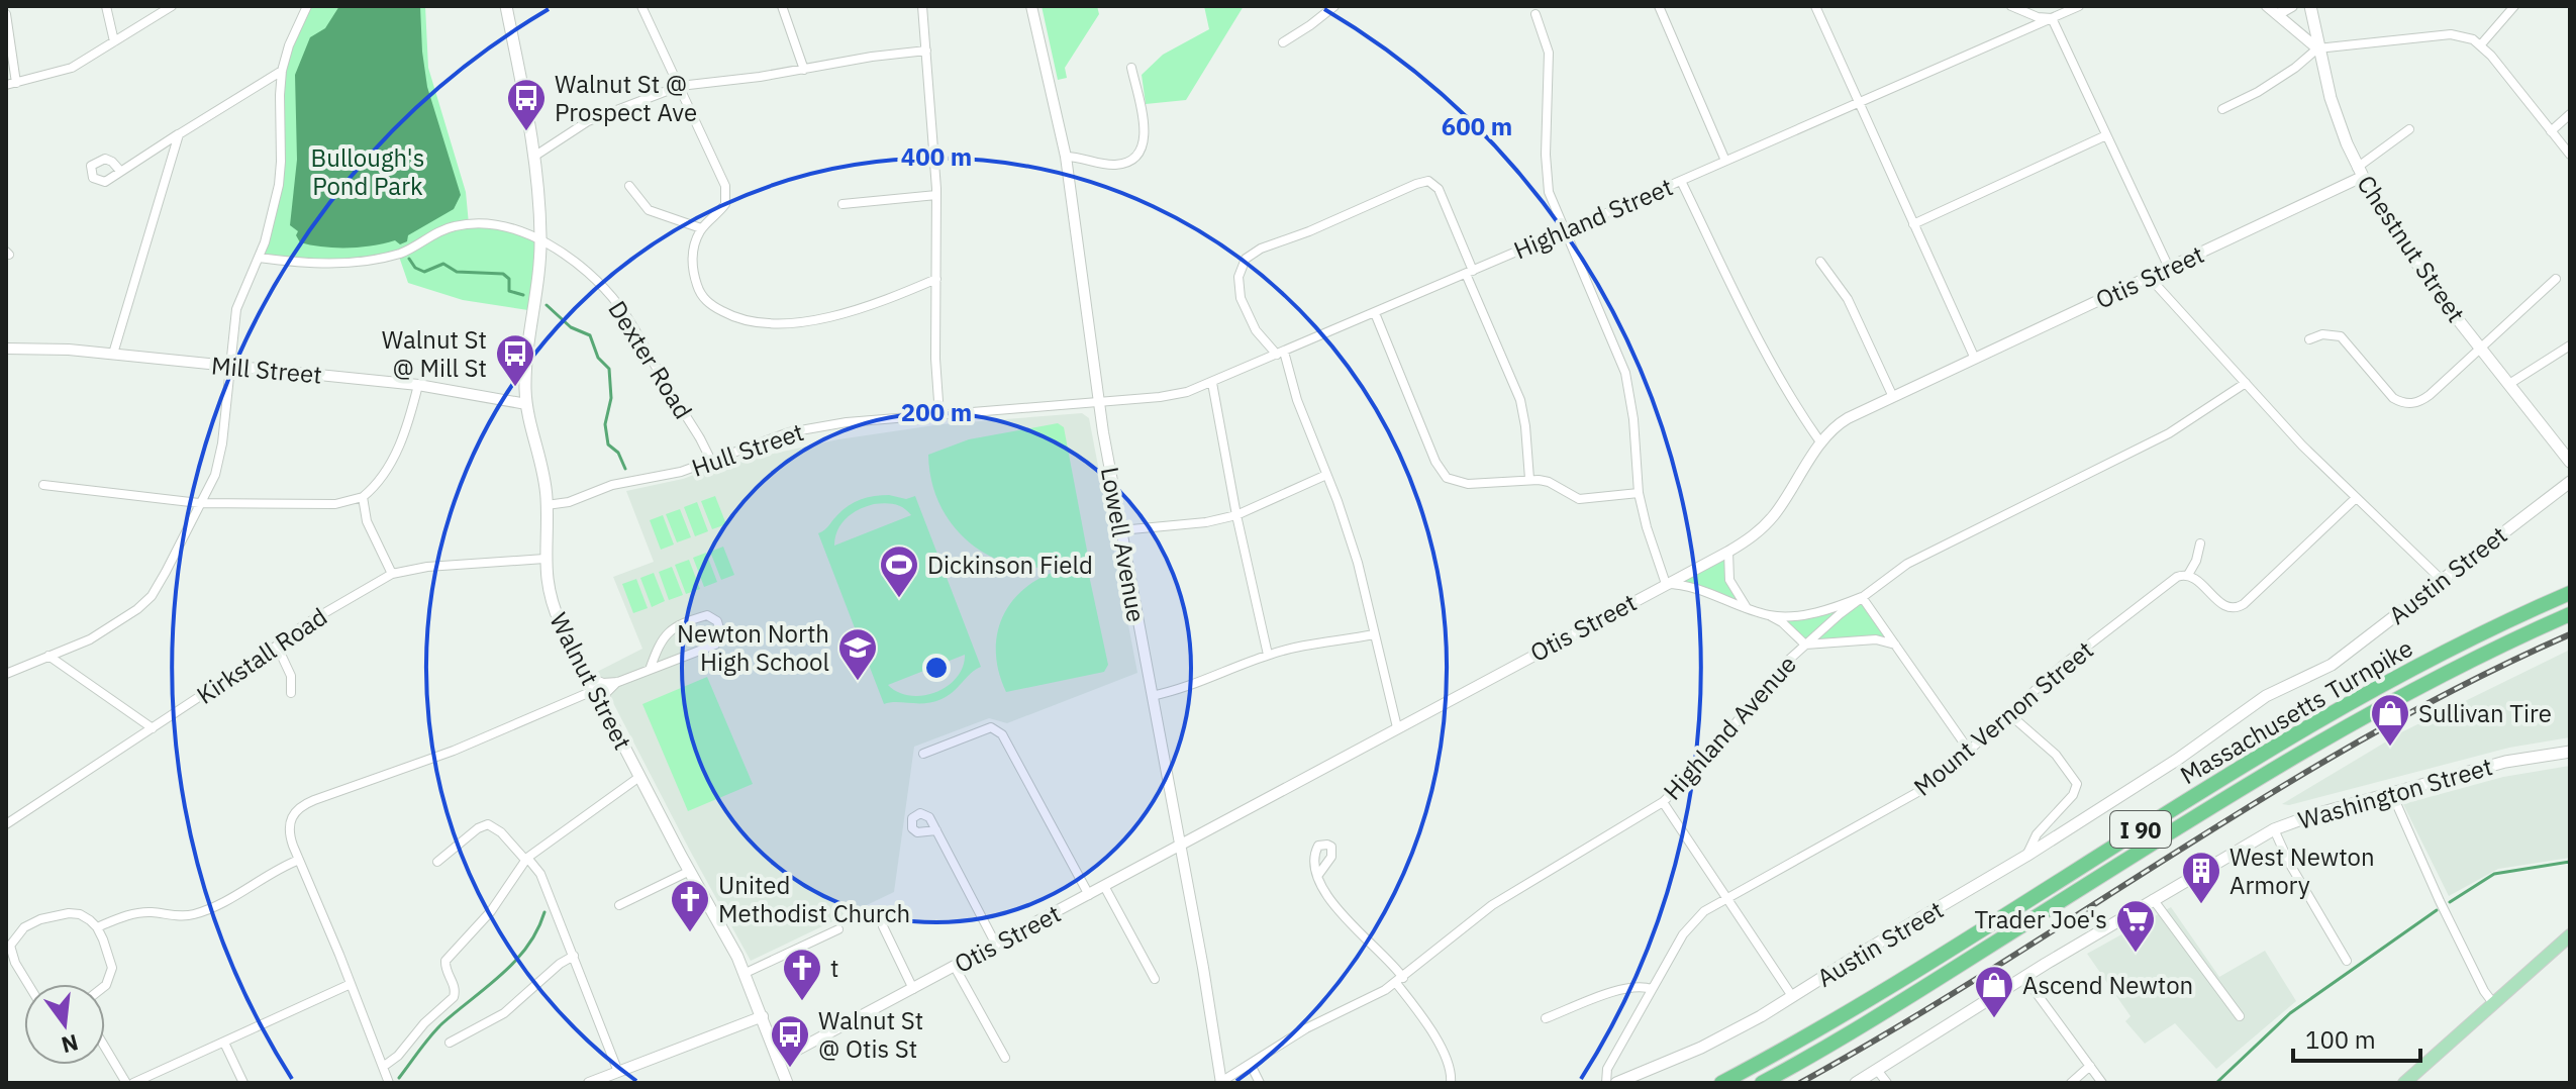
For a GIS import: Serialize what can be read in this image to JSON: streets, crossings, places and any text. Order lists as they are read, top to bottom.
{
  "streets": {
    "highway": ["Massachusetts Turnpike", "I 90"],
    "main road": [
      "Chestnut Street",
      "Austin Street",
      "Walnut Street",
      "Washington Street"
    ],
    "street": [
      "Highland Street",
      "Otis Street",
      "Dexter Road",
      "Mill Street",
      "Hull Street",
      "Lowell Avenue",
      "Kirkstall Road",
      "Mount Vernon Street",
      "Highland Avenue"
    ]
  },
  "crossings": [
    ["Highland Street", "Hull Street"],
    ["Highland Street", "Lowell Avenue"],
    ["Chestnut Street", "Otis Street"],
    ["Otis Street", "Lowell Avenue"],
    ["Otis Street", "Walnut Street"],
    ["Dexter Road", "Hull Street"],
    ["Dexter Road", "Walnut Street"],
    ["Mill Street", "Walnut Street"],
    ["Hull Street", "Lowell Avenue"],
    ["Hull Street", "Walnut Street"],
    ["Lowell Avenue", "Highland Avenue"],
    ["Kirkstall Road", "Walnut Street"]
  ],
  "parks": ["Bullough's Pond Park"],
  "places": {
    "bus stop": ["Walnut St @ Prospect Ave", "Walnut St @ Mill St", "Walnut St @ Otis St"],
    "sports": ["Dickinson Field"],
    "school or university": ["Newton North High School"],
    "shop": ["Sullivan Tire", "Ascend Newton"],
    "building": ["West Newton Armory"],
    "church": ["United Methodist Church", "t"],
    "supermarket": ["Trader Joe's"]
  },
  "scale_bar": "100 m",
  "north": "bottom",
  "rings": ["600 m", "400 m", "200 m"]
}
